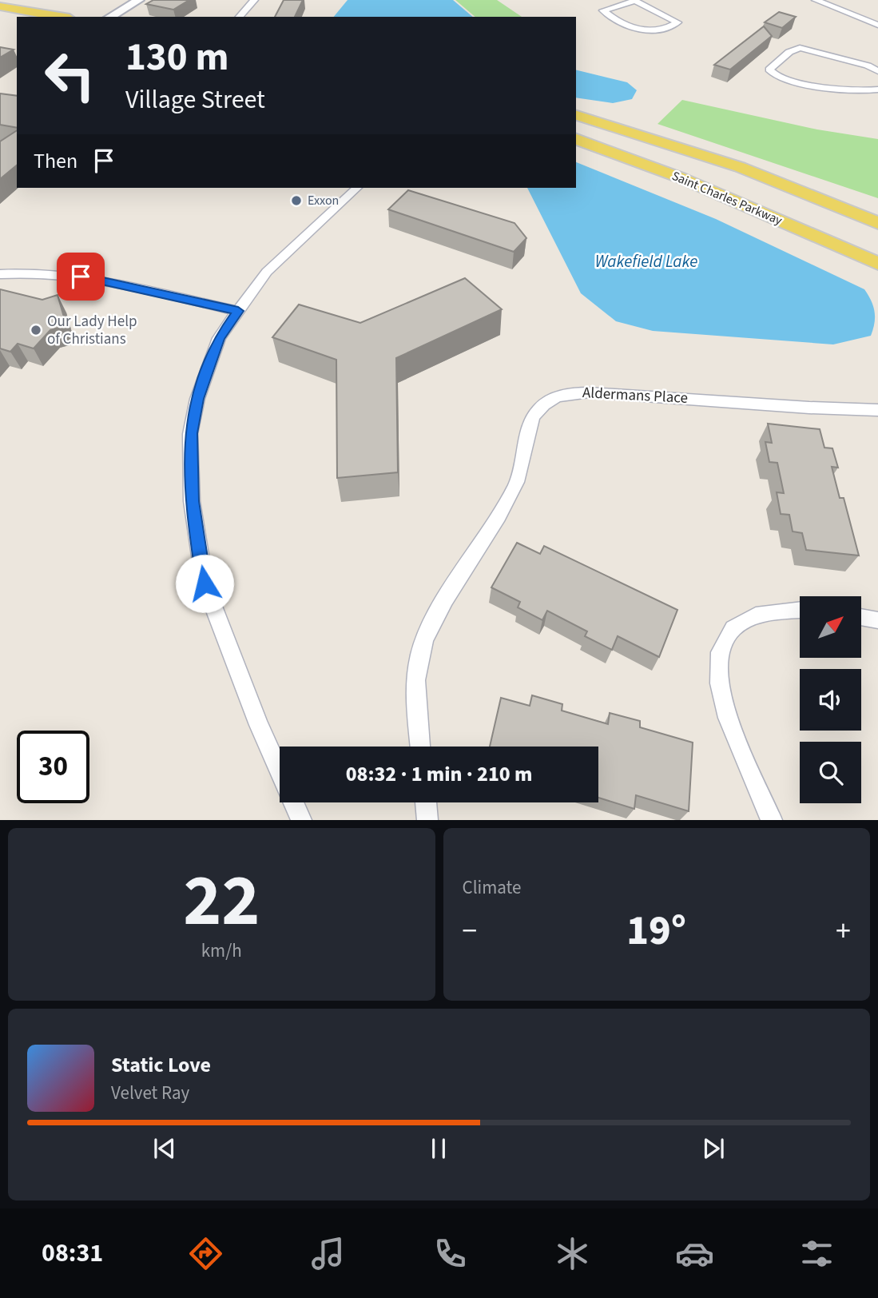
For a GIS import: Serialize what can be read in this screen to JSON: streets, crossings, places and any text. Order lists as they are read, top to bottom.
{
  "streets": {
    "main road": ["Saint Charles Parkway"],
    "street": ["Aldermans Place"]
  },
  "water": ["Wakefield Lake"],
  "places": ["Exxon", "Our Lady Help of Christians"],
  "north": "top right",
  "page": {
    "turn": ["130 m", "Village Street"],
    "then": "Then",
    "limit": "30",
    "trip": "08:32 · 1 min · 210 m",
    "tile": [
      ["22", "km/h"],
      "Climate"
    ],
    "heat": ["−", "19°", "+"],
    "song": ["Static Love", "Velvet Ray"],
    "tabs": "08:31"
  }
}
